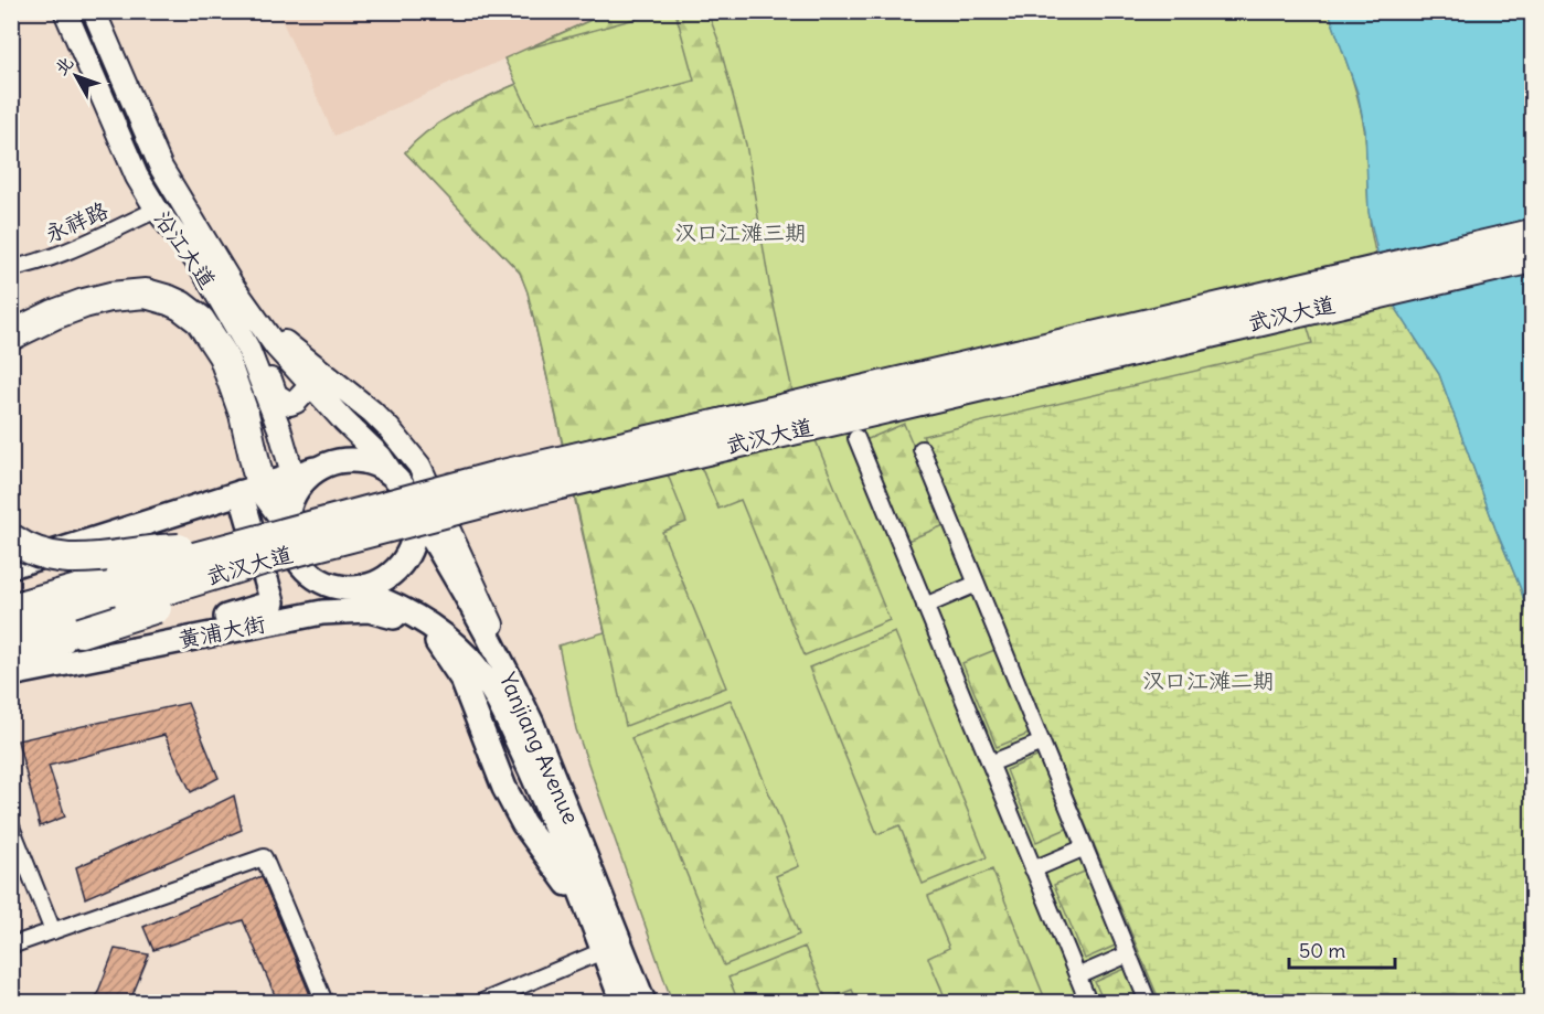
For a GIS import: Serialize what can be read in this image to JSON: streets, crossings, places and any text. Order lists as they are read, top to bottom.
{
  "streets": {
    "highway": ["武汉大道"],
    "main road": ["沿江大道", "黄浦大街", "Yanjiang Avenue"],
    "street": ["永祥路"]
  },
  "crossings": [
    ["永祥路", "沿江大道"],
    ["沿江大道", "Yanjiang Avenue"]
  ],
  "parks": ["汉口江滩三期", "汉口江滩二期"],
  "scale_bar": "50 m",
  "north": "top left"
}
